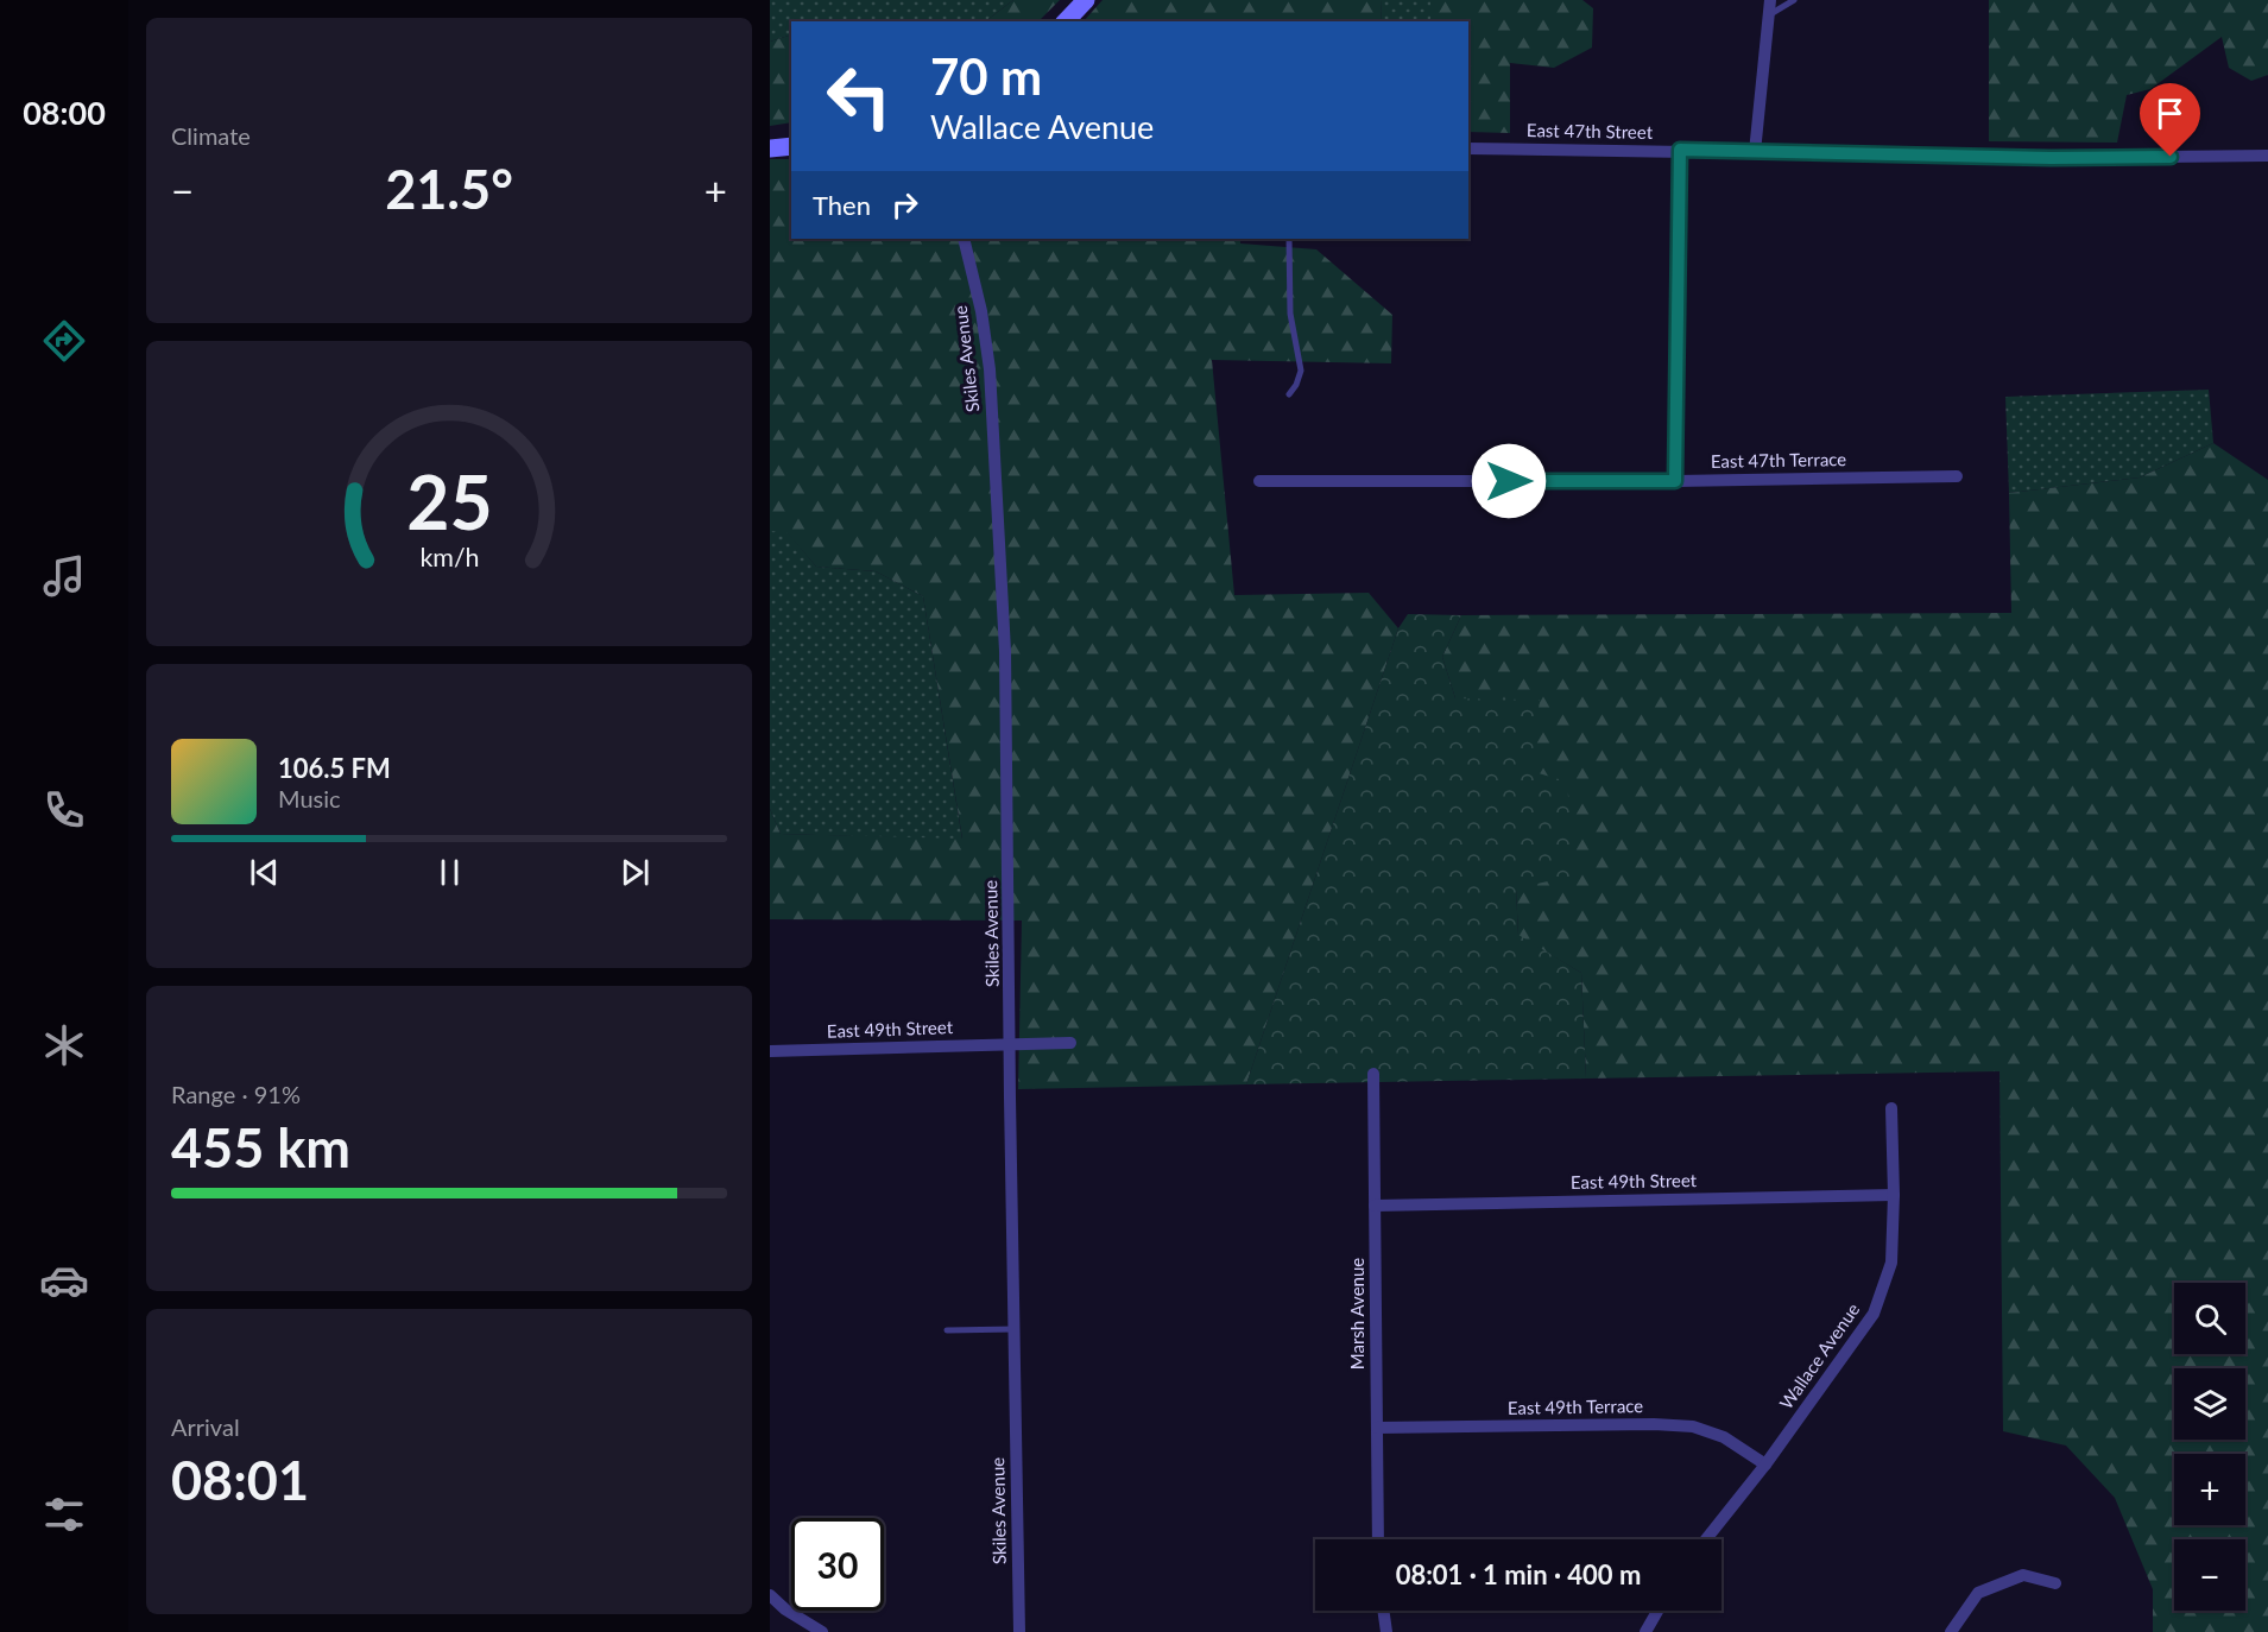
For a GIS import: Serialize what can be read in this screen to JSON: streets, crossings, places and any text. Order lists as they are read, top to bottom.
{
  "streets": {
    "street": [
      "East 47th Street",
      "Skiles Avenue",
      "East 47th Terrace",
      "East 49th Street",
      "Marsh Avenue",
      "Wallace Avenue",
      "East 49th Terrace"
    ]
  },
  "crossings": [
    ["Skiles Avenue", "East 49th Street"],
    ["East 49th Street", "Marsh Avenue"],
    ["East 49th Street", "Wallace Avenue"],
    ["Marsh Avenue", "East 49th Terrace"],
    ["Wallace Avenue", "East 49th Terrace"]
  ],
  "page": {
    "tabs": "08:00",
    "tile": [
      "Climate",
      ["Range · 91%", "455 km"],
      ["Arrival", "08:01"]
    ],
    "turn": ["70 m", "Wallace Avenue"],
    "heat": ["−", "21.5°", "+"],
    "then": "Then",
    "song": ["106.5 FM", "Music"],
    "map_buttons": ["+", "−"],
    "limit": "30",
    "trip": "08:01 · 1 min · 400 m",
    "gauge": ["25", "km/h"]
  }
}
